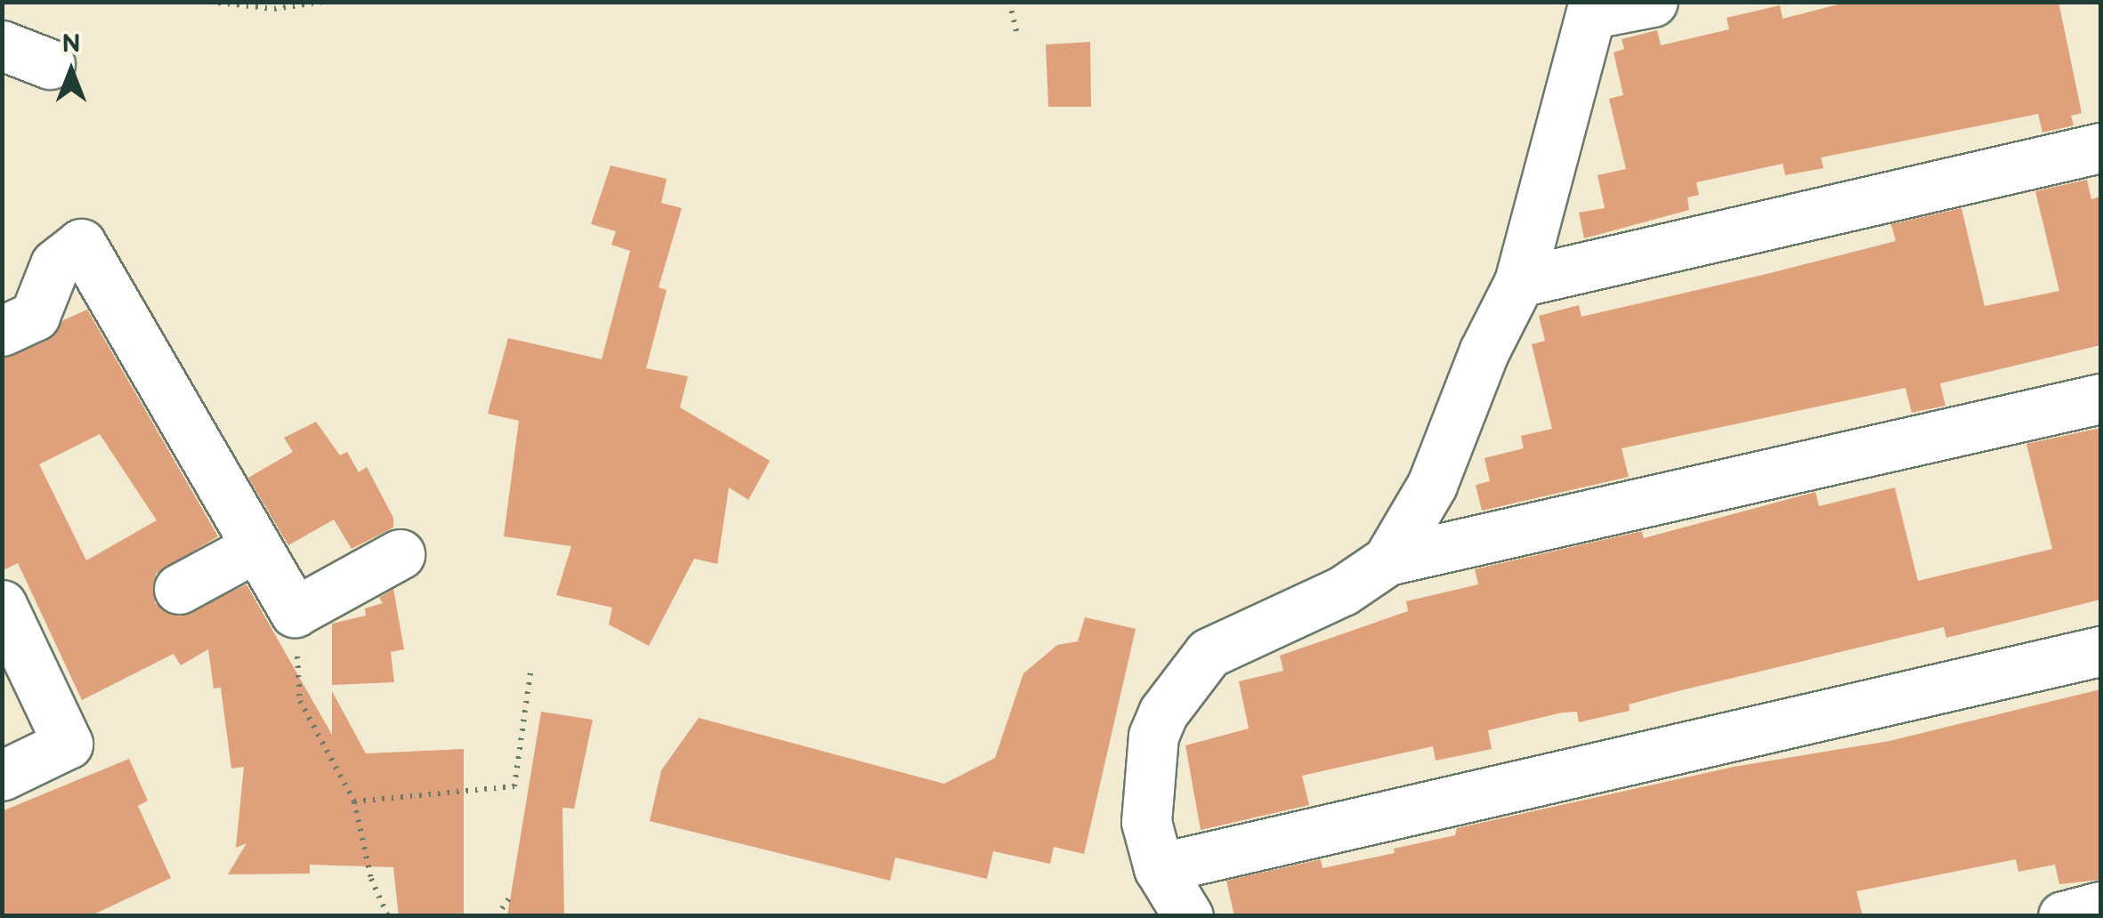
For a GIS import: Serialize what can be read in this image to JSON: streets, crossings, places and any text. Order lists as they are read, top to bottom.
{
  "north": "top"
}
